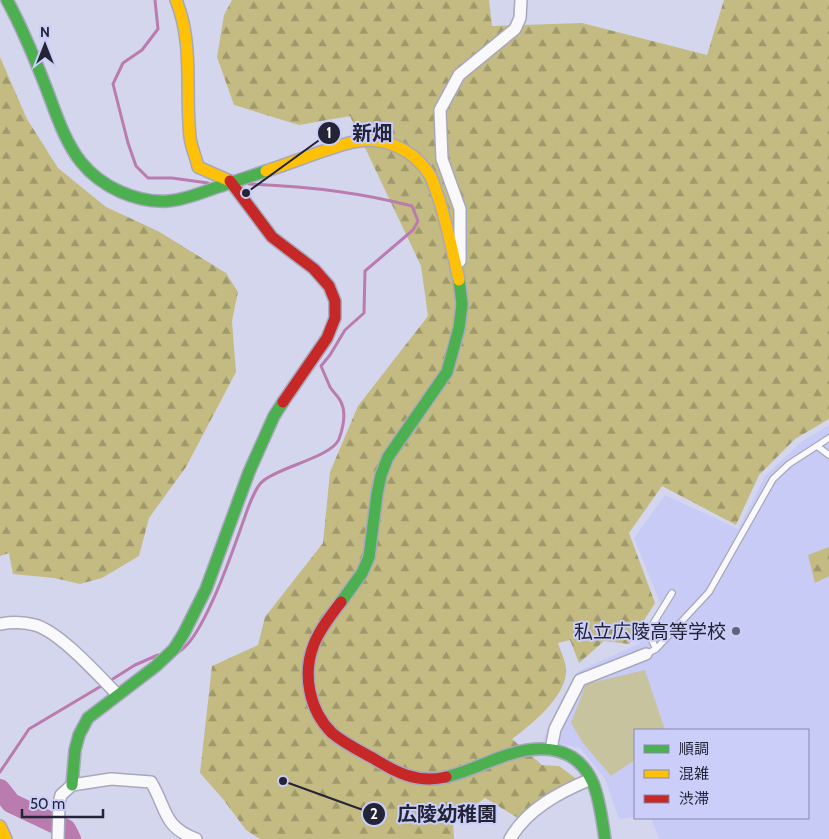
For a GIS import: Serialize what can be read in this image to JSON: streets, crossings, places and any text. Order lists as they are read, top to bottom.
{
  "places": ["新畑", "私立広陵高等学校", "広陵幼稚園"],
  "legend": ["順調", "混雑", "渋滞"],
  "scale_bar": "50 m",
  "north": "top"
}
